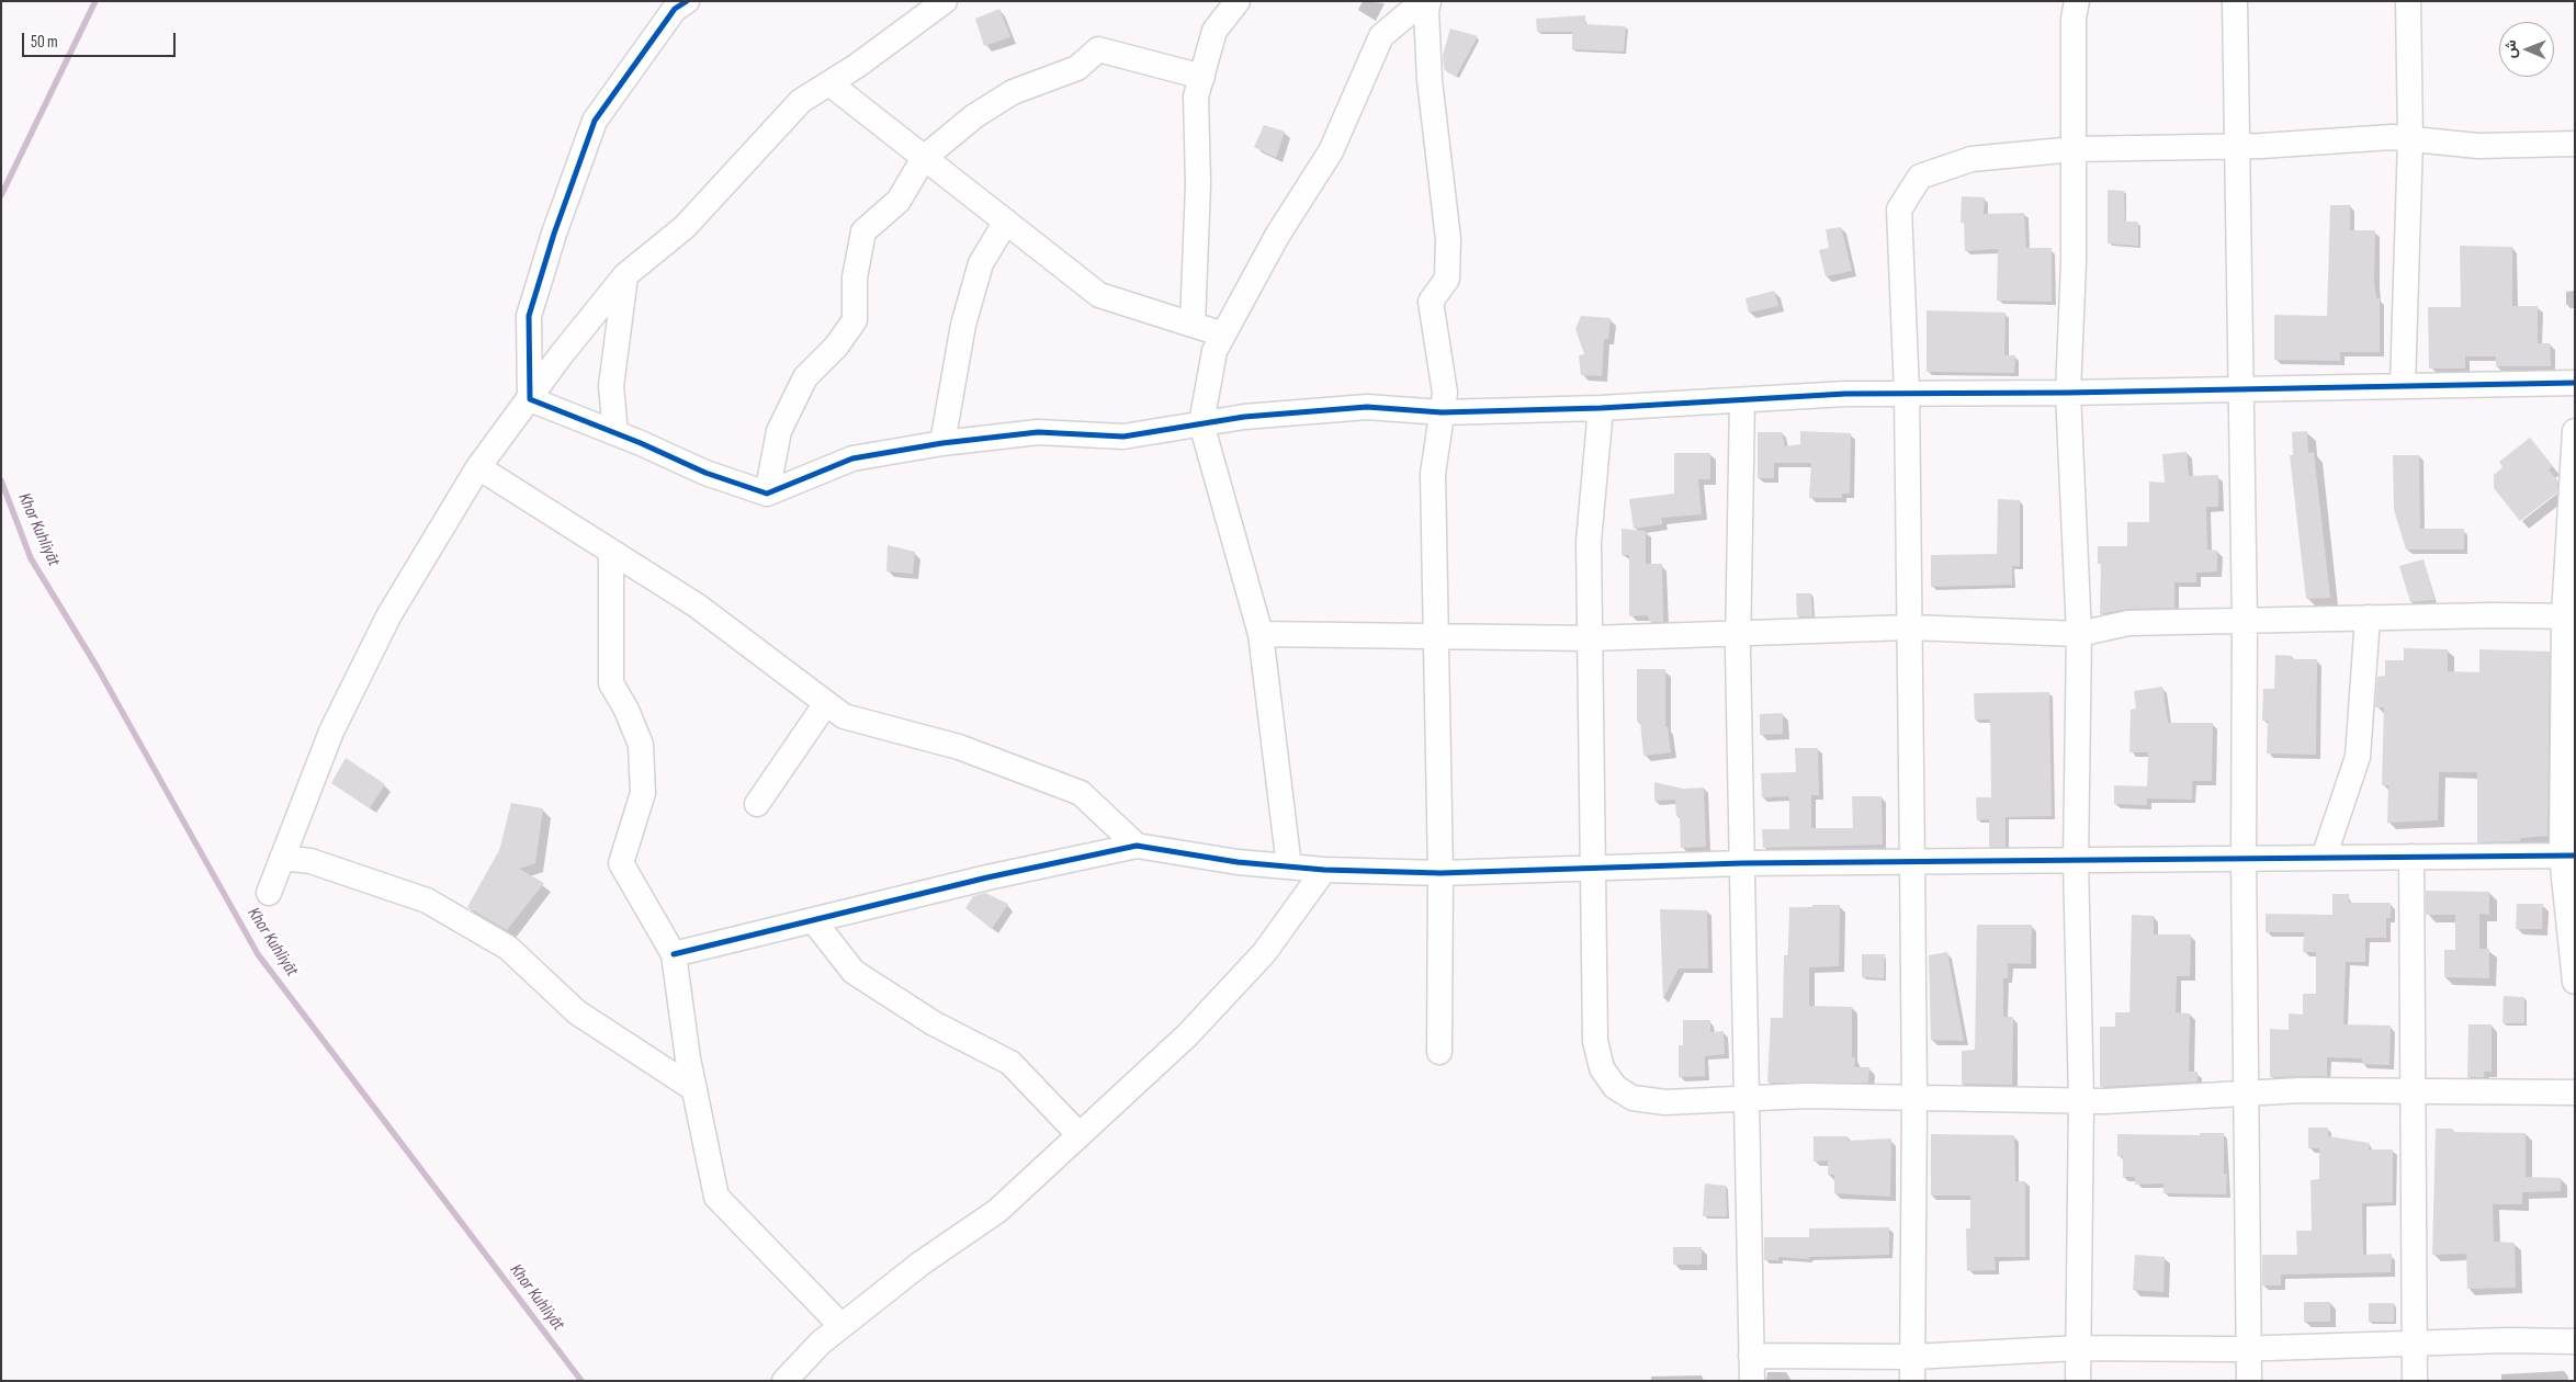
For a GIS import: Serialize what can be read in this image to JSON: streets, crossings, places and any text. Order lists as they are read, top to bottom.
{
  "water": ["Khor Kuhliyāt"],
  "scale_bar": "50 m",
  "north": "left"
}
